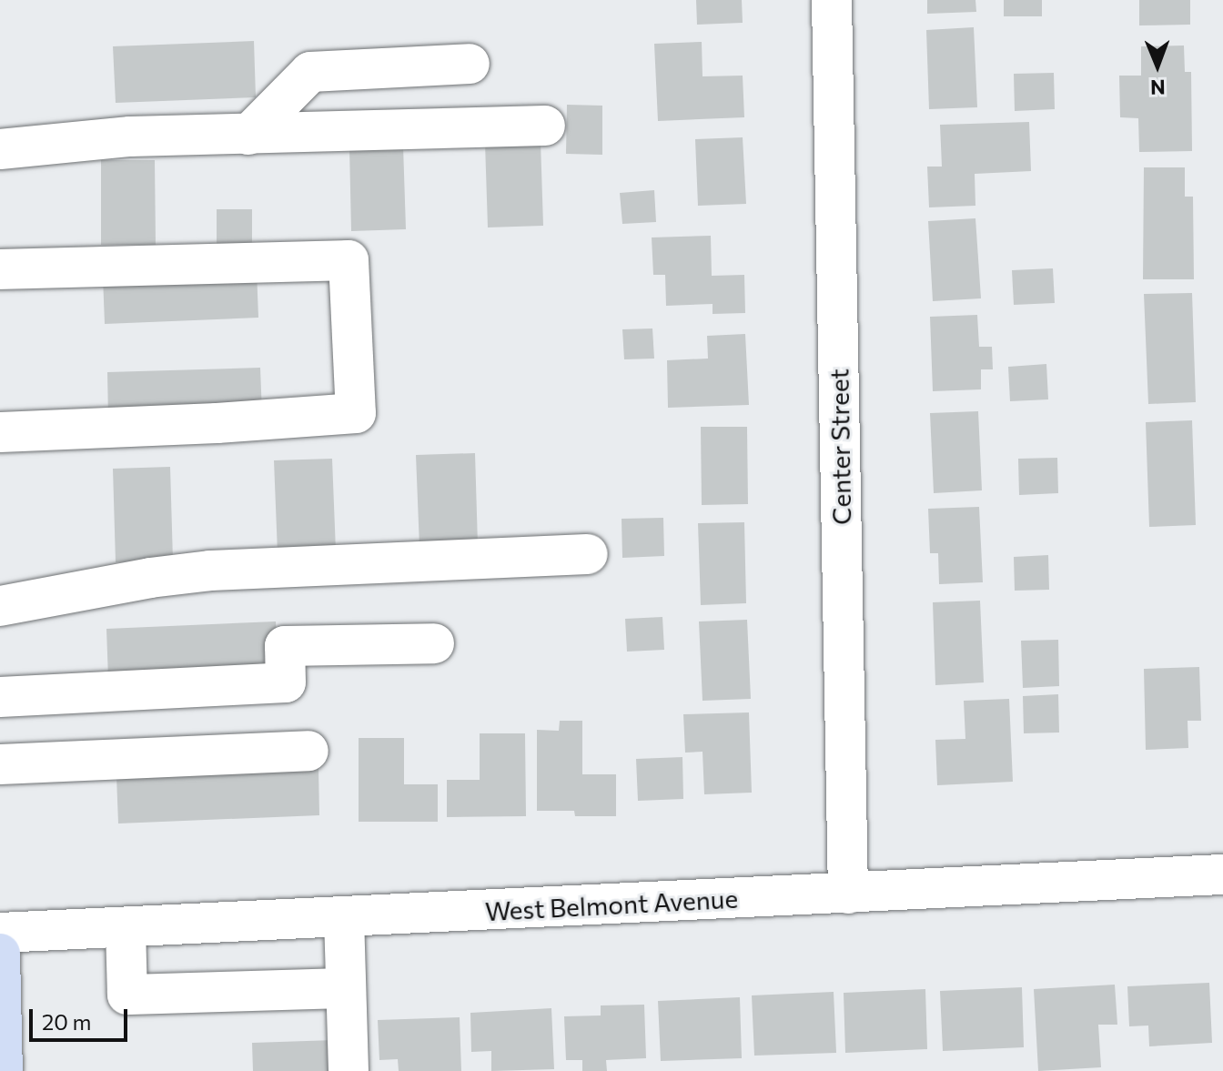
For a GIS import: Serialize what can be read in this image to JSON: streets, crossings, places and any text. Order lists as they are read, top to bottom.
{
  "streets": {
    "street": ["Center Street", "West Belmont Avenue"]
  },
  "crossings": [
    ["Center Street", "West Belmont Avenue"]
  ],
  "scale_bar": "20 m",
  "north": "bottom"
}
